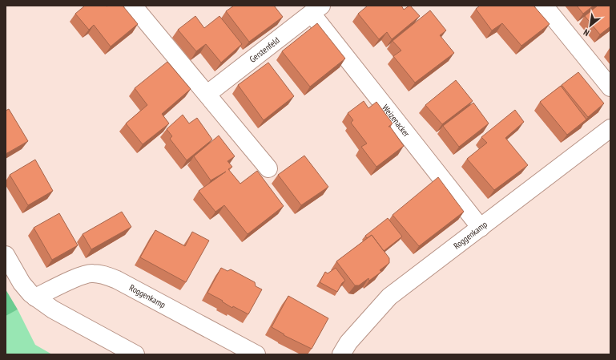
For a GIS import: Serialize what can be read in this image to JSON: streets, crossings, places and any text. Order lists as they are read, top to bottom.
{
  "streets": {
    "street": ["Gerstenfeld", "Weizenacker", "Roggenkamp"]
  },
  "crossings": [
    ["Gerstenfeld", "Weizenacker"],
    ["Weizenacker", "Roggenkamp"]
  ],
  "north": "bottom left"
}
